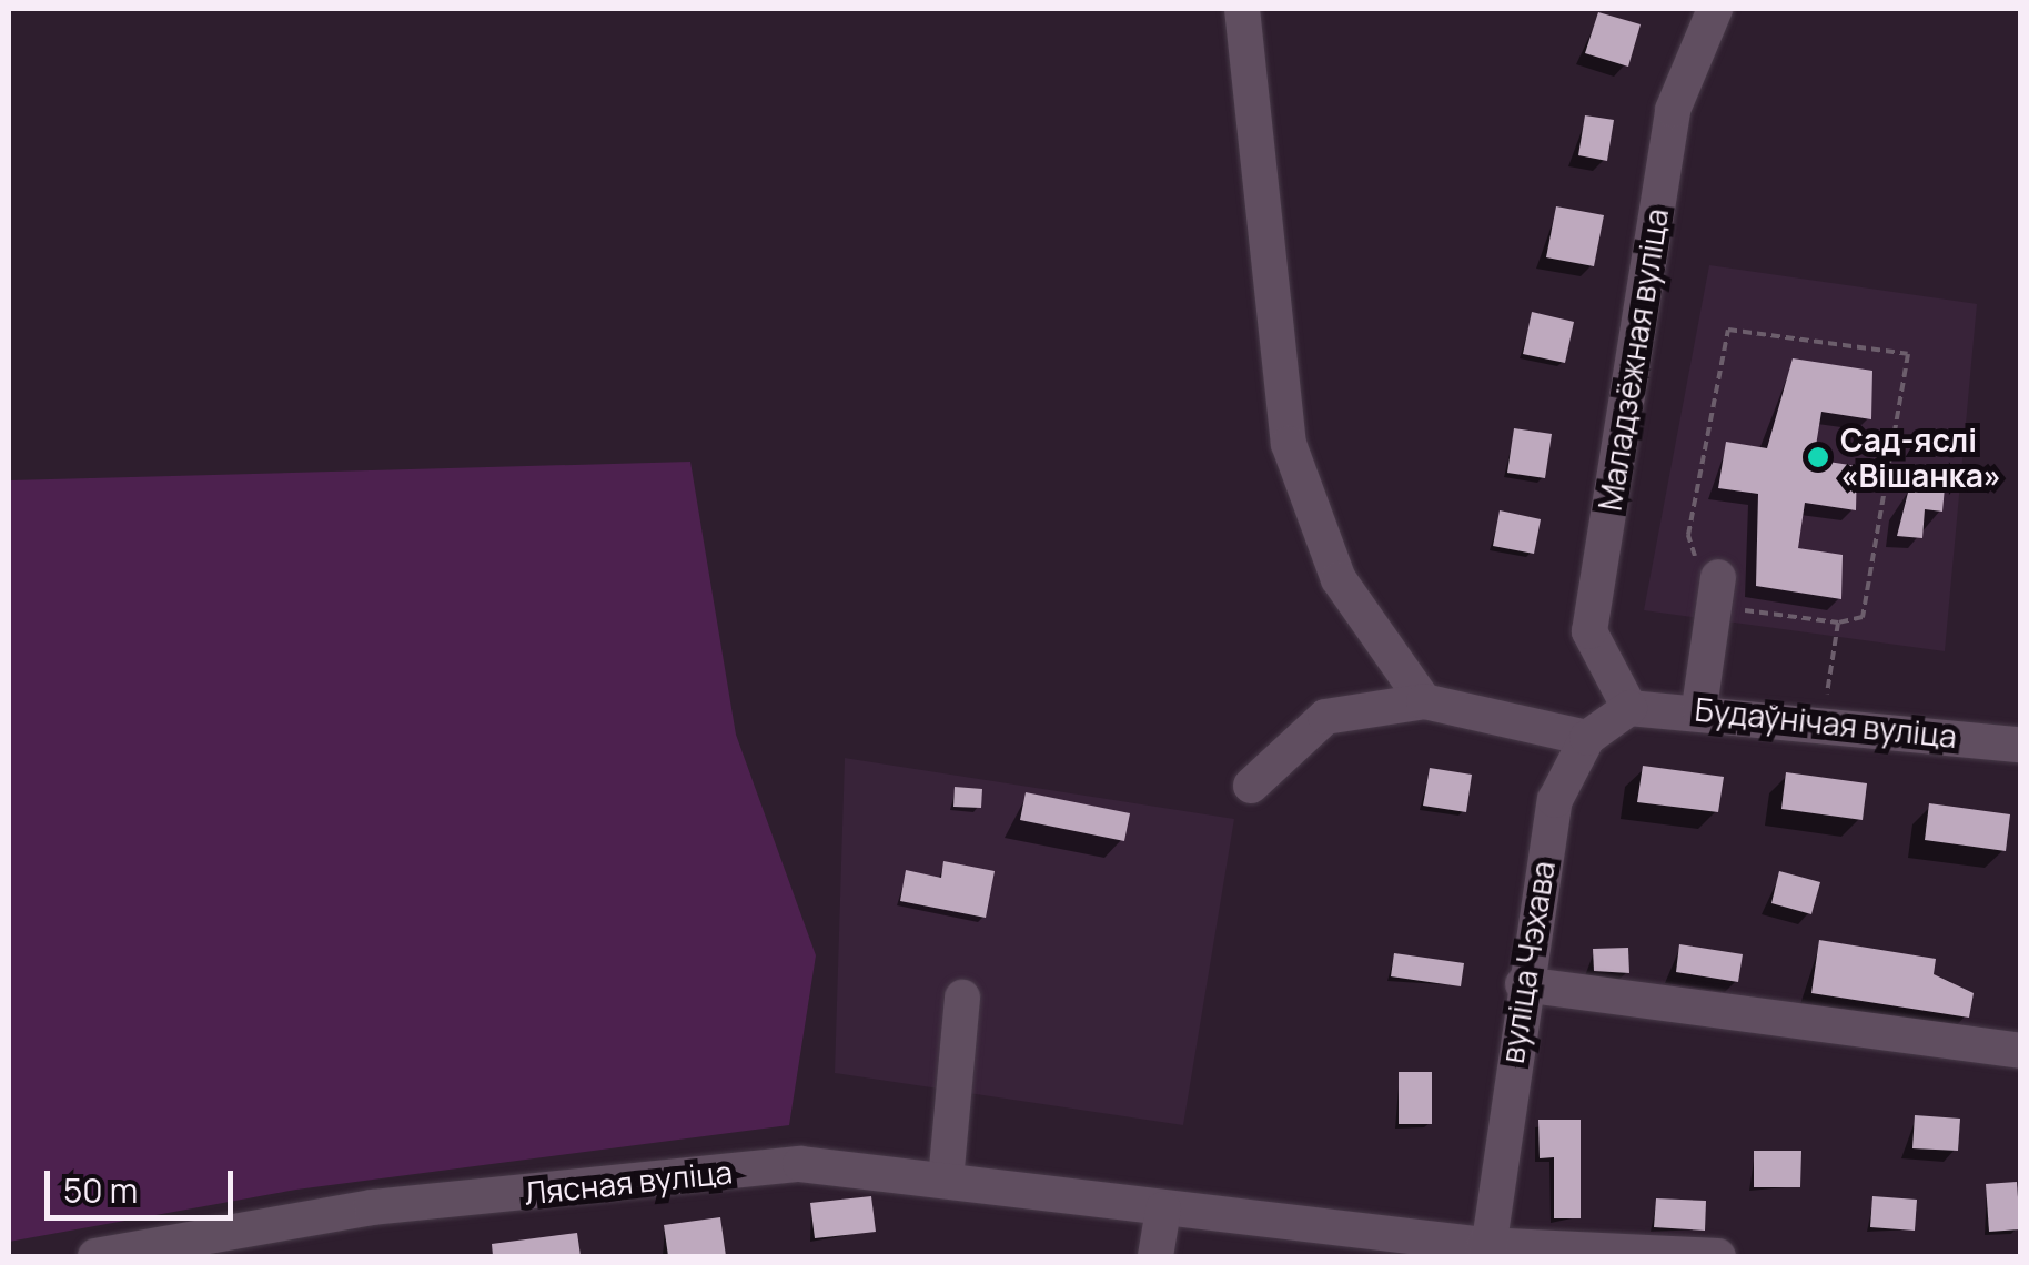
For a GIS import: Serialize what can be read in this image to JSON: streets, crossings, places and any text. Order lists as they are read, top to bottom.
{
  "streets": {
    "street": [
      "Маладзёжная вуліца",
      "Будаўнічая вуліца",
      "вуліца Чэхава",
      "Лясная вуліца"
    ]
  },
  "crossings": [
    ["Маладзёжная вуліца", "Будаўнічая вуліца"],
    ["Маладзёжная вуліца", "вуліца Чэхава"],
    ["Будаўнічая вуліца", "вуліца Чэхава"]
  ],
  "places": ["Сад-яслі «Вішанка»"],
  "scale_bar": "50 m"
}
